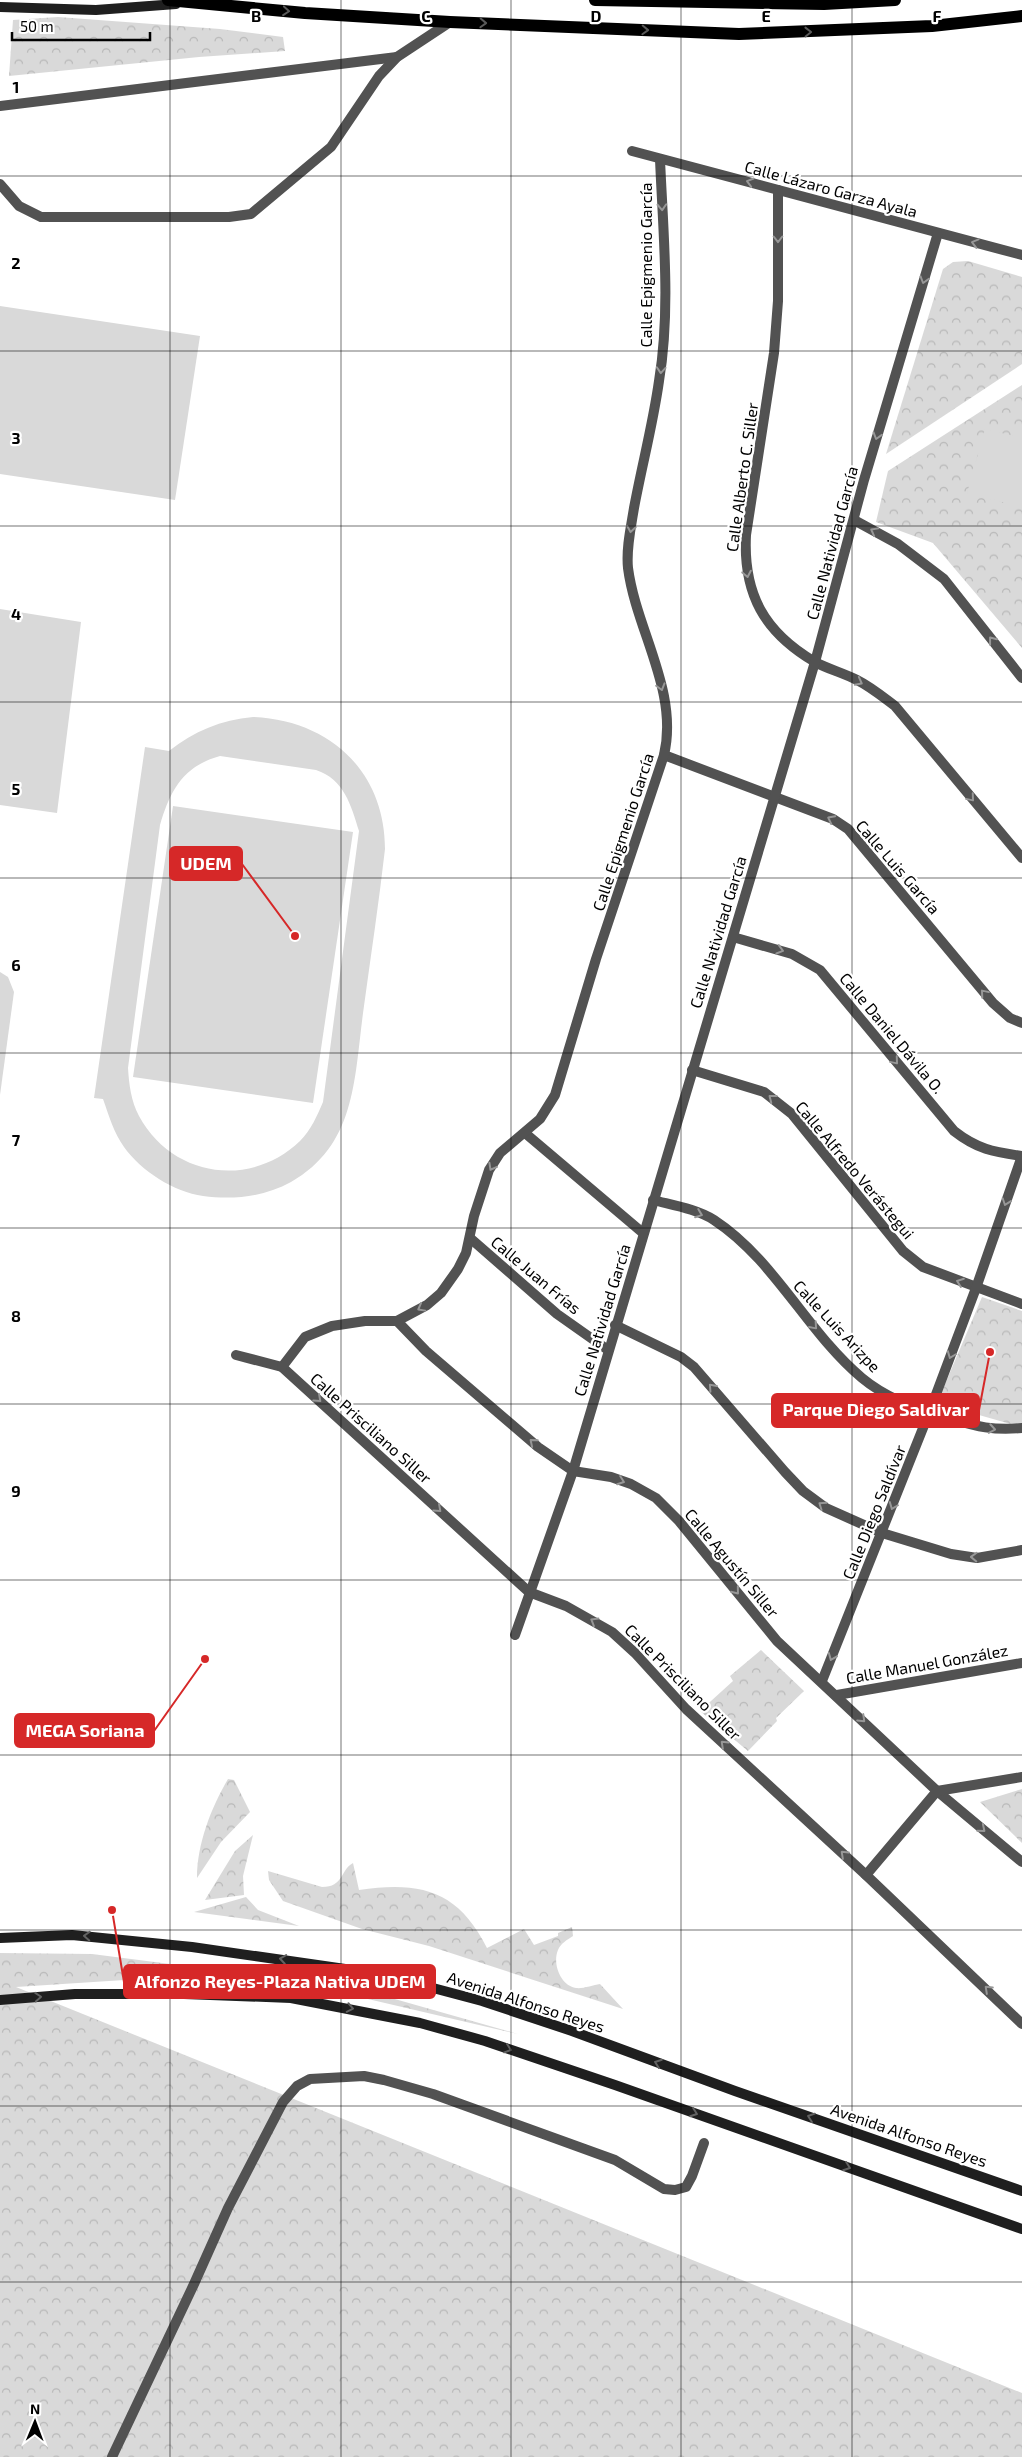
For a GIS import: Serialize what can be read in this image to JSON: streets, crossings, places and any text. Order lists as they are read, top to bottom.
{
  "streets": {
    "main road": ["Avenida Alfonso Reyes"],
    "street": [
      "Calle Lázaro Garza Ayala",
      "Calle Epigmenio García",
      "Calle Alberto C. Siller",
      "Calle Natividad García",
      "Calle Luis García",
      "Calle Daniel Dávila O.",
      "Calle Alfredo Verástegui",
      "Calle Juan Frías",
      "Calle Luis Arizpe",
      "Calle Prisciliano Siller",
      "Calle Diego Saldívar",
      "Calle Agustín Siller",
      "Calle Manuel González"
    ]
  },
  "crossings": [
    ["Calle Lázaro Garza Ayala", "Calle Epigmenio García"],
    ["Calle Lázaro Garza Ayala", "Calle Alberto C. Siller"],
    ["Calle Lázaro Garza Ayala", "Calle Natividad García"],
    ["Calle Epigmenio García", "Calle Luis García"],
    ["Calle Epigmenio García", "Calle Juan Frías"],
    ["Calle Epigmenio García", "Calle Prisciliano Siller"],
    ["Calle Epigmenio García", "Calle Agustín Siller"],
    ["Calle Alberto C. Siller", "Calle Natividad García"],
    ["Calle Natividad García", "Calle Luis García"],
    ["Calle Natividad García", "Calle Daniel Dávila O."],
    ["Calle Natividad García", "Calle Alfredo Verástegui"],
    ["Calle Natividad García", "Calle Juan Frías"],
    ["Calle Natividad García", "Calle Luis Arizpe"],
    ["Calle Natividad García", "Calle Prisciliano Siller"],
    ["Calle Natividad García", "Calle Agustín Siller"],
    ["Calle Daniel Dávila O.", "Calle Diego Saldívar"],
    ["Calle Alfredo Verástegui", "Calle Diego Saldívar"],
    ["Calle Luis Arizpe", "Calle Diego Saldívar"],
    ["Calle Diego Saldívar", "Calle Agustín Siller"],
    ["Calle Agustín Siller", "Calle Manuel González"]
  ],
  "one_way": [
    "Calle Lázaro Garza Ayala",
    "Calle Epigmenio García",
    "Calle Alberto C. Siller",
    "Calle Luis García",
    "Calle Daniel Dávila O.",
    "Calle Alfredo Verástegui",
    "Calle Luis Arizpe",
    "Calle Diego Saldívar"
  ],
  "places": [
    "UDEM",
    "Parque Diego Saldivar",
    "MEGA Soriana",
    "Alfonzo Reyes-Plaza Nativa UDEM"
  ],
  "scale_bar": "50 m",
  "north": "top",
  "grid": {
    "columns": [
      "B",
      "C",
      "D",
      "E",
      "F"
    ],
    "rows": [
      "1",
      "2",
      "3",
      "4",
      "5",
      "6",
      "7",
      "8",
      "9"
    ]
  }
}
